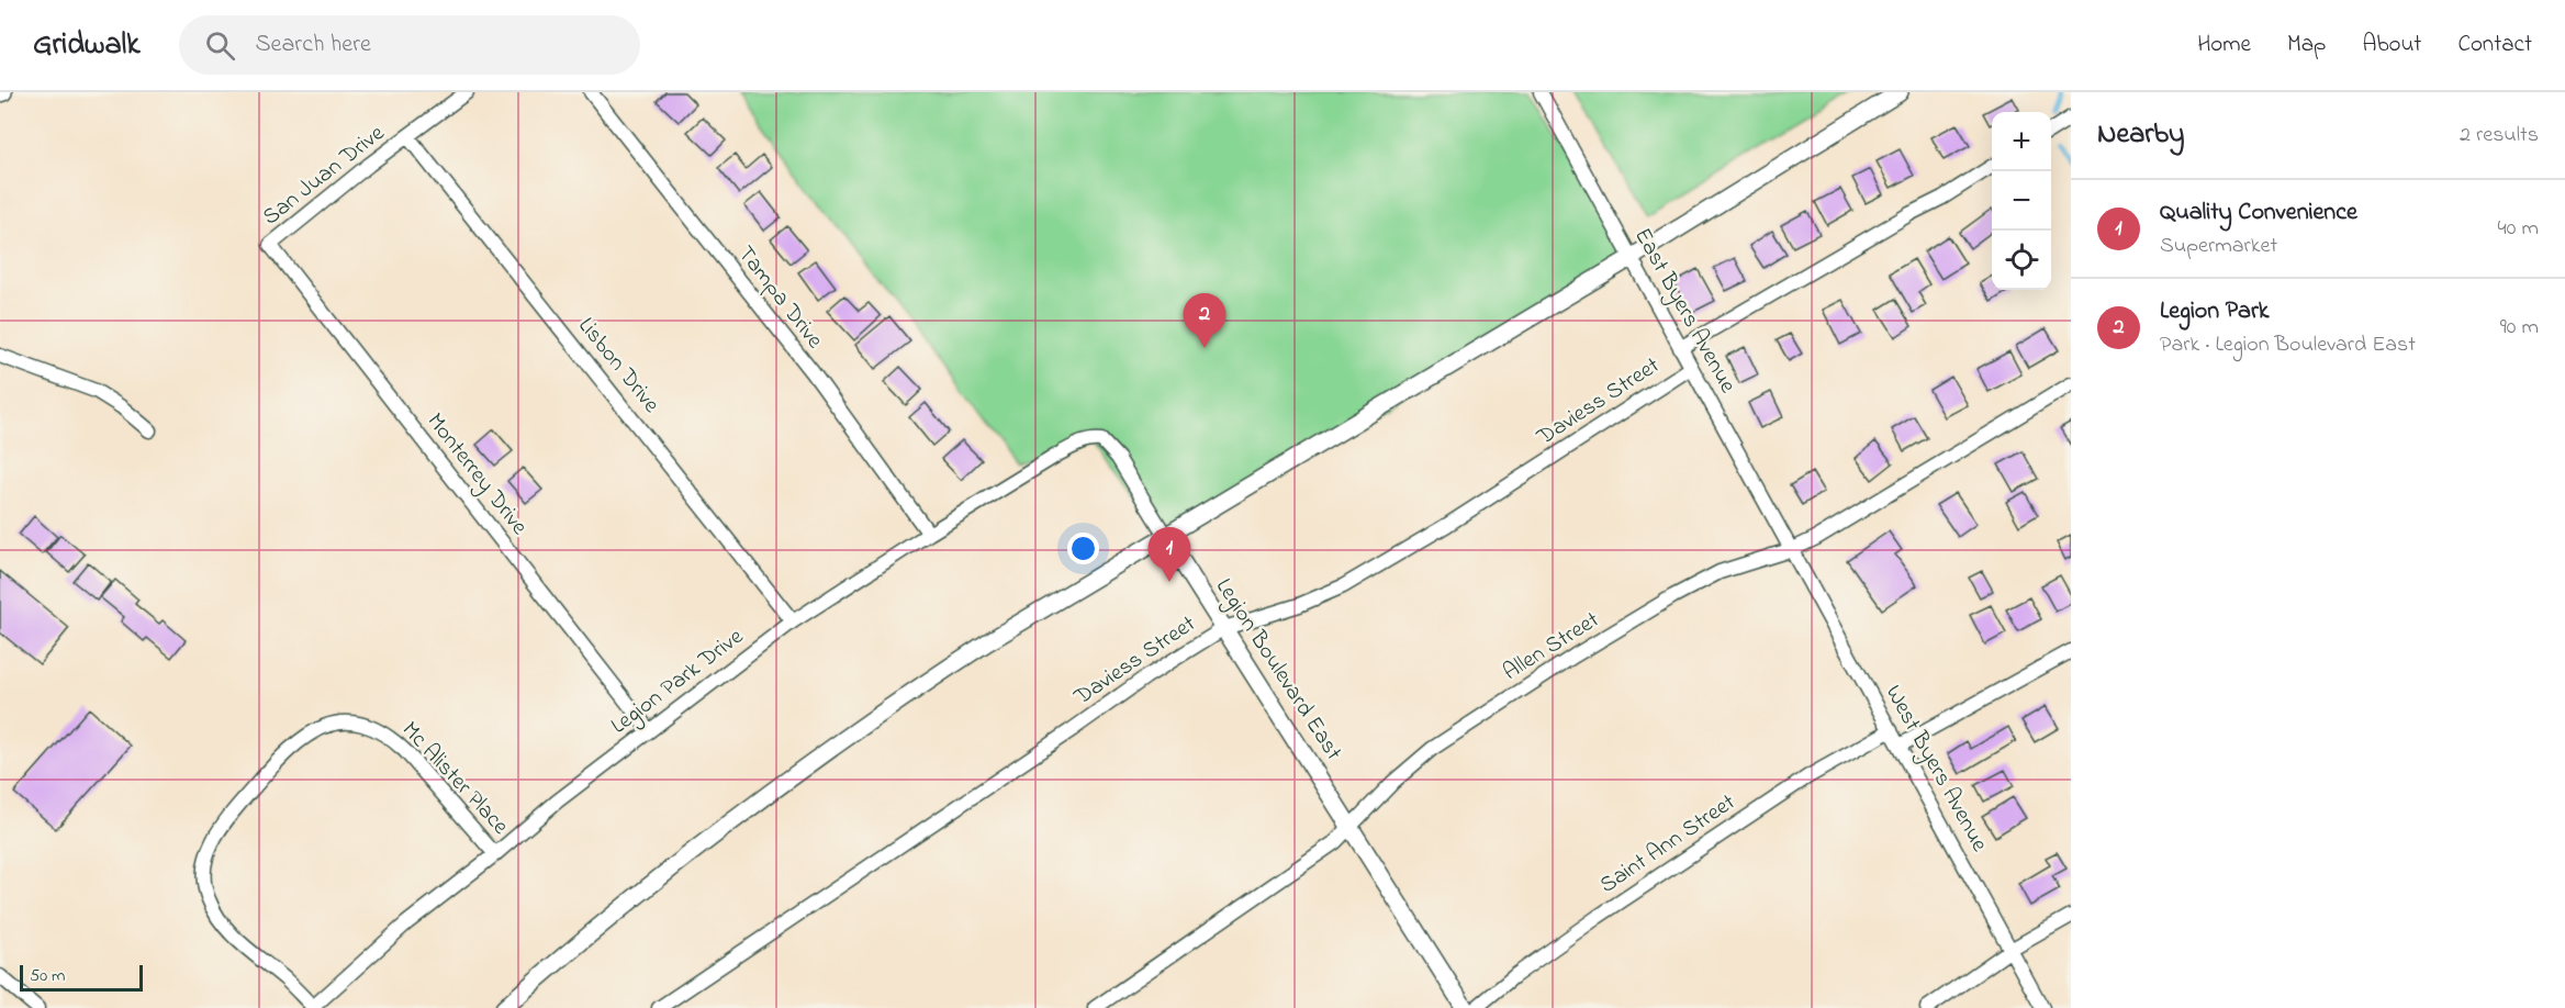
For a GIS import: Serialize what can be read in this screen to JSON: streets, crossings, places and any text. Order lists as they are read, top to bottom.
{
  "streets": {
    "street": [
      "San Juan Drive",
      "Tampa Drive",
      "East Byers Avenue",
      "Lisbon Drive",
      "Daviess Street",
      "Monterrey Drive",
      "Allen Street",
      "Legion Boulevard East",
      "Legion Park Drive",
      "West Byers Avenue",
      "Mc Alister Place",
      "Saint Ann Street"
    ]
  },
  "crossings": [
    ["San Juan Drive", "Lisbon Drive"],
    ["San Juan Drive", "Monterrey Drive"],
    ["Tampa Drive", "Legion Park Drive"],
    ["East Byers Avenue", "Daviess Street"],
    ["East Byers Avenue", "Allen Street"],
    ["East Byers Avenue", "West Byers Avenue"],
    ["Lisbon Drive", "Legion Park Drive"],
    ["Daviess Street", "Legion Boulevard East"],
    ["Monterrey Drive", "Legion Park Drive"],
    ["Allen Street", "Legion Boulevard East"],
    ["Allen Street", "West Byers Avenue"],
    ["Legion Boulevard East", "Legion Park Drive"],
    ["Legion Park Drive", "Mc Alister Place"],
    ["West Byers Avenue", "Saint Ann Street"]
  ],
  "scale_bar": "50 m",
  "page": {
    "header": "Gridwalk",
    "search": "Search here",
    "nav": [
      "Home",
      "Map",
      "About",
      "Contact"
    ],
    "heading": ["Nearby", "2 results"],
    "map_buttons": ["+", "−"],
    "list": [
      {
        "mark": "1",
        "name": "Quality Convenience",
        "note": "Supermarket",
        "value": "40 m"
      },
      {
        "mark": "2",
        "name": "Legion Park",
        "note": "Park · Legion Boulevard East",
        "value": "90 m"
      }
    ],
    "pins": ["2", "1"],
    "scale": "50 m"
  }
}
